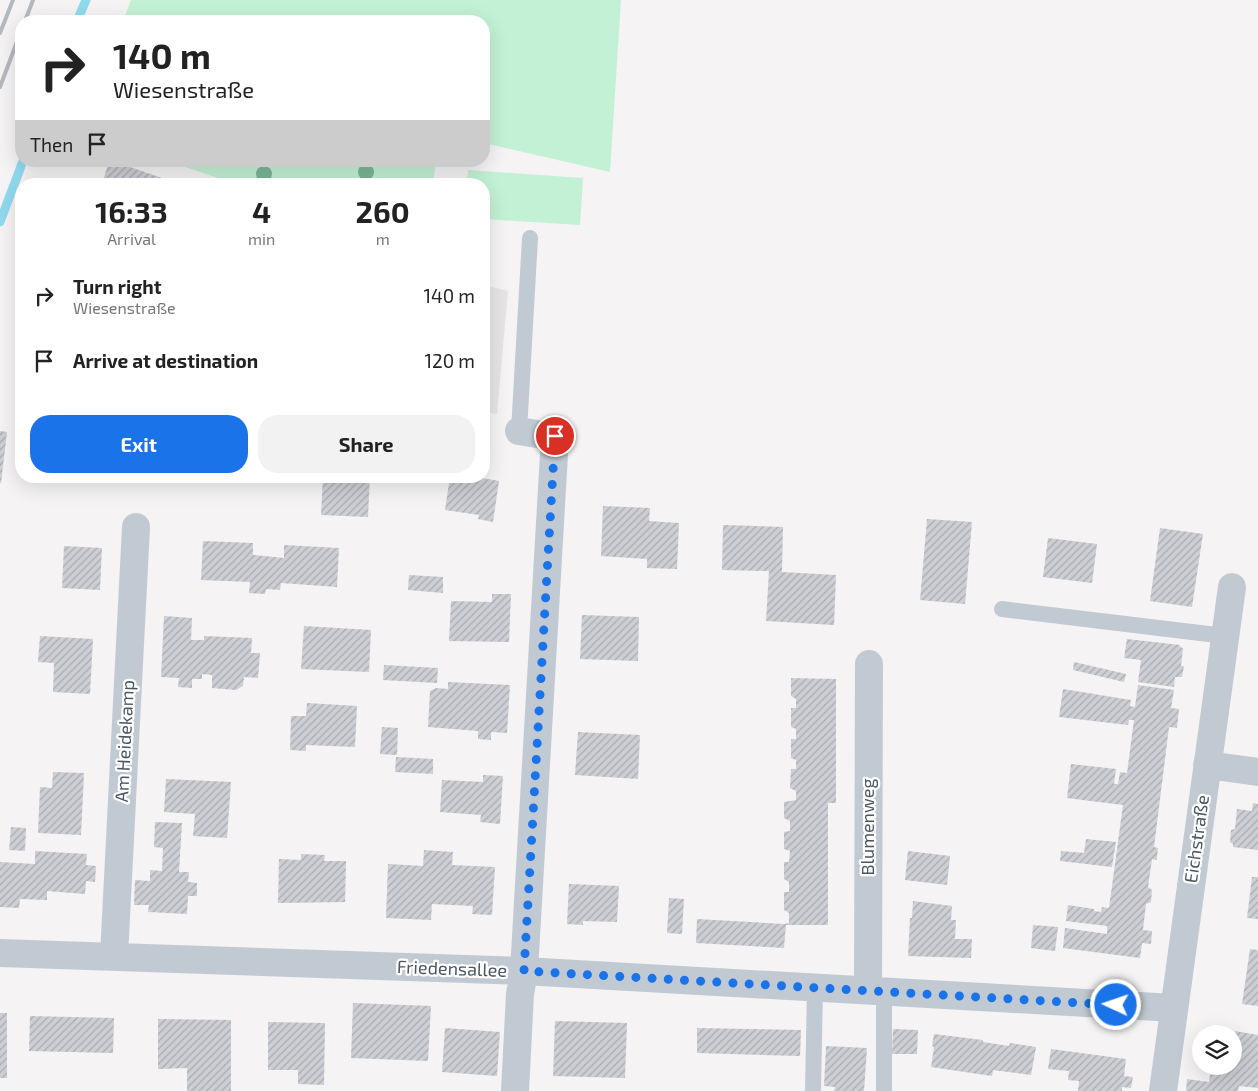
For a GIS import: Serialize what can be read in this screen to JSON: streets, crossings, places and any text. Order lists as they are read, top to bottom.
{
  "streets": {
    "street": [
      "Am Heidekamp",
      "Blumenweg",
      "Eichstraße",
      "Friedensallee"
    ]
  },
  "crossings": [
    ["Am Heidekamp", "Friedensallee"],
    ["Blumenweg", "Friedensallee"],
    ["Eichstraße", "Friedensallee"]
  ],
  "page": {
    "turn": ["140 m", "Wiesenstraße"],
    "then": "Then",
    "eta": [
      "16:33",
      "Arrival",
      "4",
      "min",
      "260",
      "m"
    ],
    "list": [
      {
        "name": "Turn right",
        "note": "Wiesenstraße",
        "value": "140 m"
      },
      {
        "name": "Arrive at destination",
        "value": "120 m"
      }
    ],
    "buttons": ["Exit", "Share"]
  }
}
